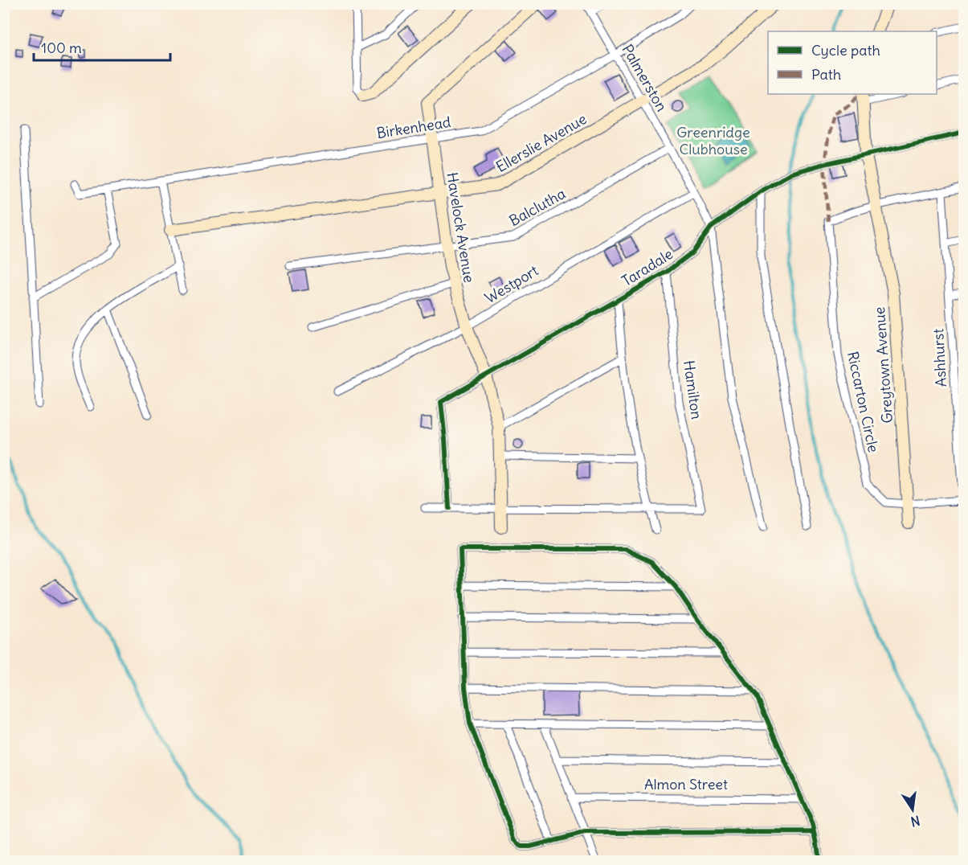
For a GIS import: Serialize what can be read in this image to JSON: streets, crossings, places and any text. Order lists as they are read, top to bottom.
{
  "streets": {
    "street": [
      "Palmerston",
      "Birkenhead",
      "Ellerslie Avenue",
      "Balclutha",
      "Havelock Avenue",
      "Taradale",
      "Westport",
      "Ashhurst",
      "Greytown Avenue",
      "Hamilton",
      "Riccarton Circle",
      "Almon Street"
    ]
  },
  "crossings": [
    ["Palmerston", "Birkenhead"],
    ["Palmerston", "Ellerslie Avenue"],
    ["Palmerston", "Balclutha"],
    ["Palmerston", "Taradale"],
    ["Palmerston", "Westport"],
    ["Birkenhead", "Havelock Avenue"],
    ["Ellerslie Avenue", "Havelock Avenue"],
    ["Balclutha", "Havelock Avenue"],
    ["Havelock Avenue", "Taradale"],
    ["Havelock Avenue", "Westport"],
    ["Taradale", "Greytown Avenue"],
    ["Taradale", "Hamilton"],
    ["Ashhurst", "Riccarton Circle"],
    ["Greytown Avenue", "Riccarton Circle"]
  ],
  "parks": ["Greenridge Clubhouse"],
  "legend": ["Cycle path", "Path"],
  "scale_bar": "100 m",
  "north": "bottom"
}
